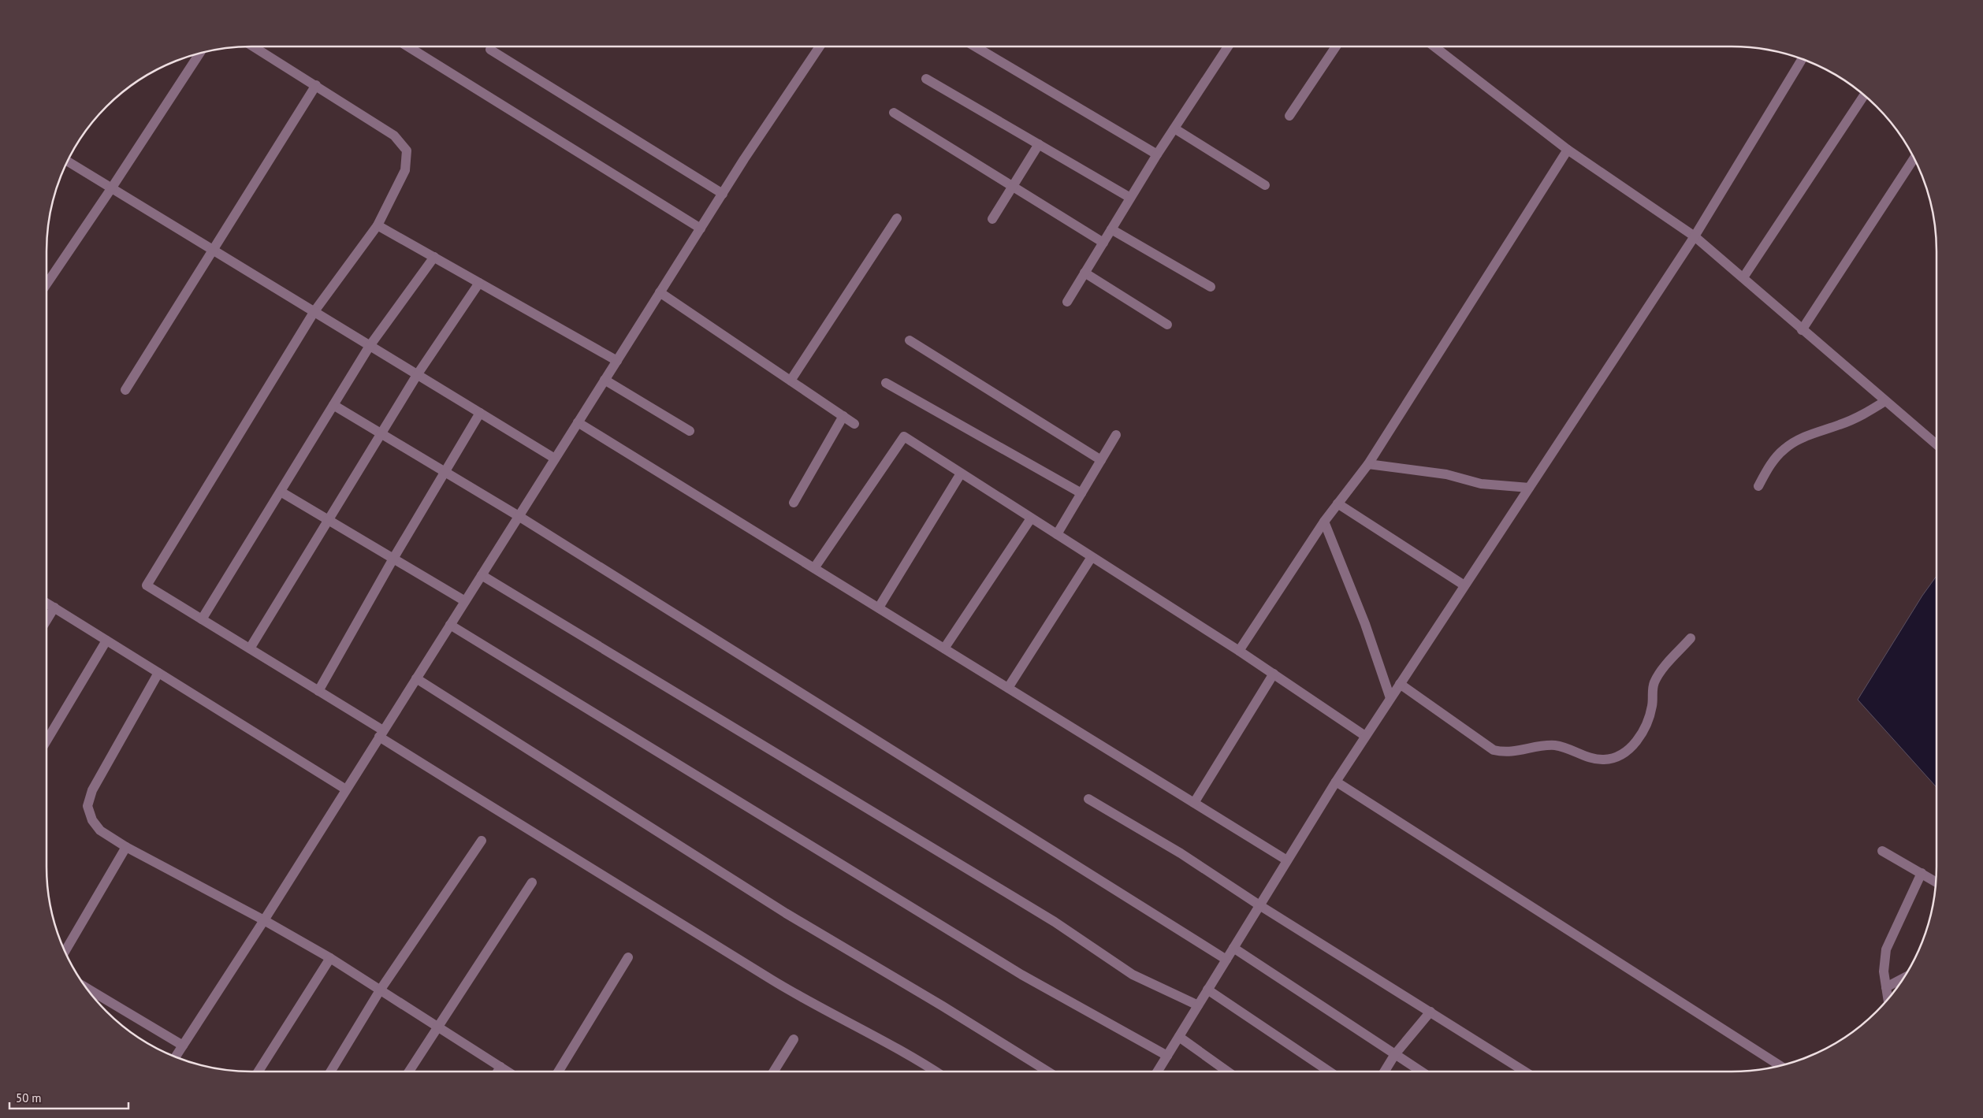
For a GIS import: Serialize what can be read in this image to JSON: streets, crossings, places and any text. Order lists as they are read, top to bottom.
{
  "scale_bar": "50 m"
}
